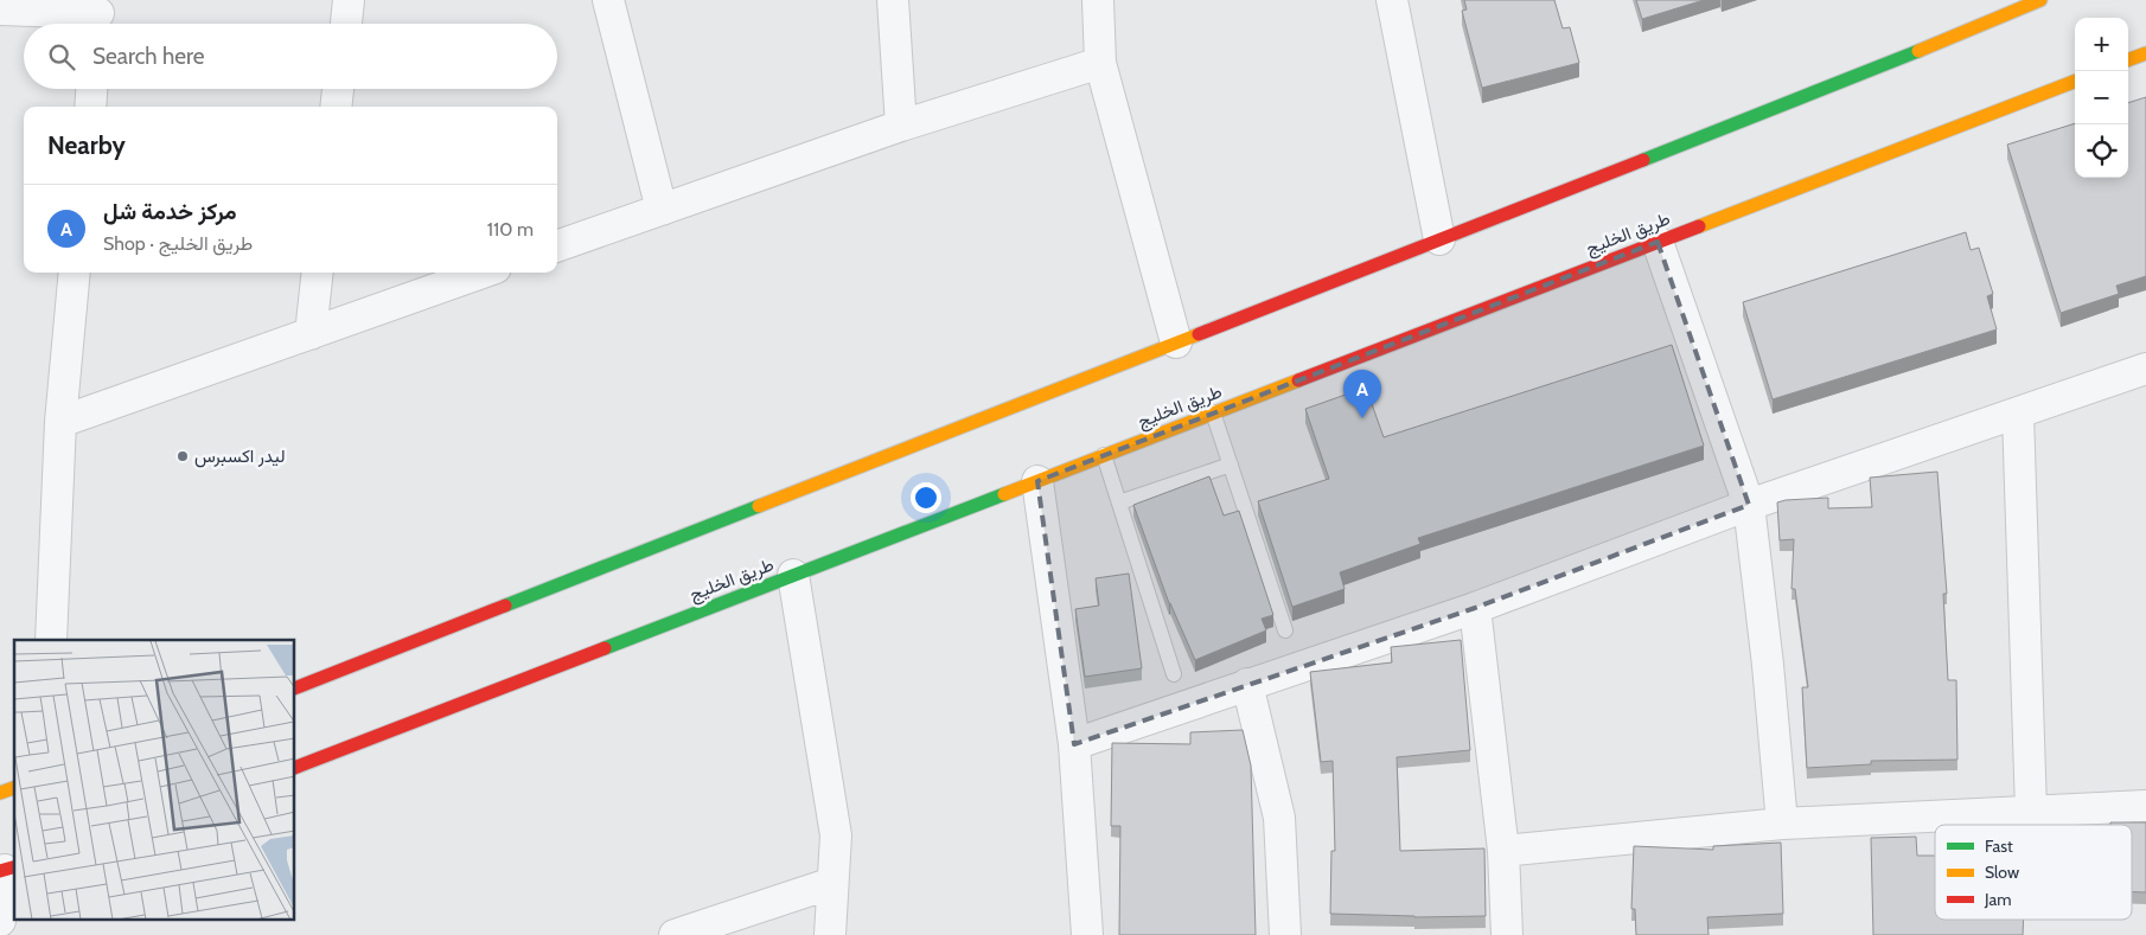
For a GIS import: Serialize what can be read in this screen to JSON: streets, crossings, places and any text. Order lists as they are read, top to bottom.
{
  "streets": {
    "main road": ["طريق الخليج"]
  },
  "places": ["ليدر اكسبرس"],
  "legend": ["Fast", "Slow", "Jam"],
  "page": {
    "map_buttons": ["+", "−"],
    "search": "Search here",
    "heading": "Nearby",
    "list": [
      {
        "mark": "A",
        "name": "مركز خدمة شل",
        "note": "Shop · طريق الخليج",
        "value": "110 m"
      }
    ],
    "pins": "A"
  }
}
